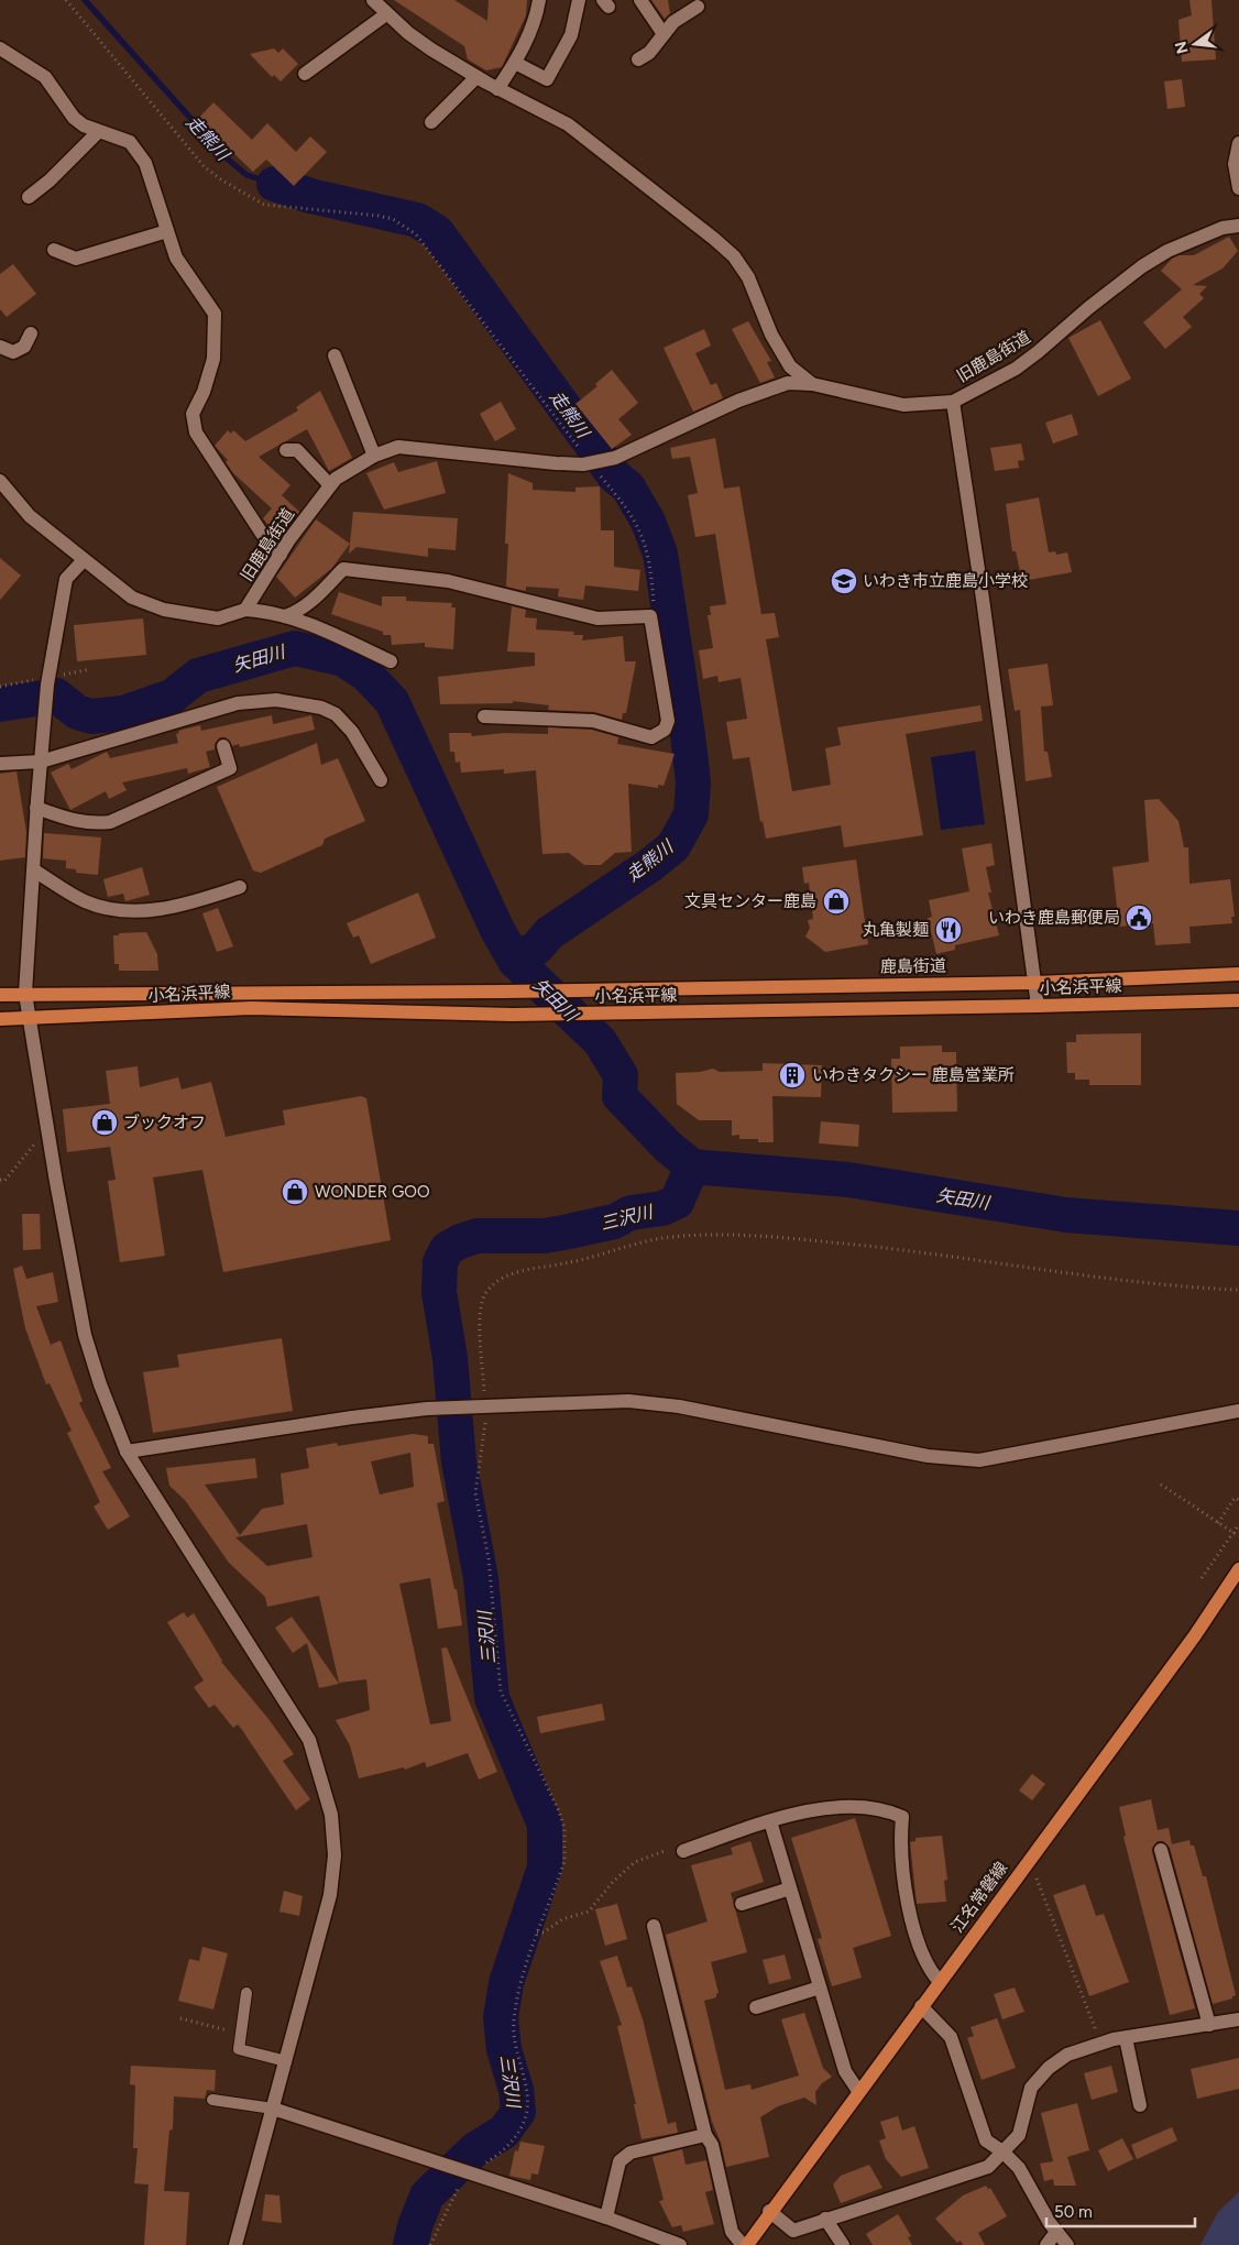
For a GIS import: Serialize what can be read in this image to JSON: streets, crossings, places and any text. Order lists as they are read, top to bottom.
{
  "streets": {
    "main road": ["鹿島街道", "小名浜平線", "江名常磐線"],
    "street": ["旧鹿島街道"]
  },
  "crossings": [
    ["鹿島街道", "小名浜平線"]
  ],
  "water": ["走熊川", "矢田川", "三沢川"],
  "places": {
    "school or university": ["いわき市立鹿島小学校"],
    "shop": ["文具センター鹿島", "ブックオフ", "WONDER GOO"],
    "public building": ["いわき鹿島郵便局"],
    "restaurant": ["丸亀製麺"],
    "building": ["いわきタクシー 鹿島営業所"]
  },
  "scale_bar": "50 m",
  "north": "left"
}
